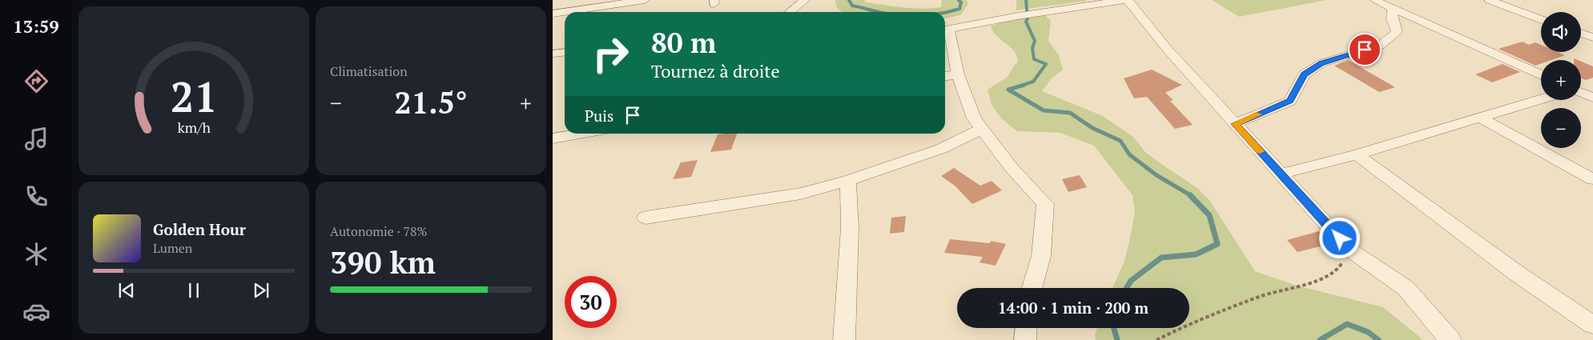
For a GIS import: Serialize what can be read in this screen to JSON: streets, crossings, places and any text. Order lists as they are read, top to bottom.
{
  "page": {
    "tabs": "13:59",
    "tile": [
      "Climatisation",
      ["Autonomie · 78%", "390 km"]
    ],
    "map_buttons": ["+", "−"],
    "turn": ["80 m", "Tournez à droite"],
    "heat": ["−", "21.5°", "+"],
    "then": "Puis",
    "song": ["Golden Hour", "Lumen"],
    "limit": "30",
    "trip": "14:00 · 1 min · 200 m",
    "gauge": ["21", "km/h"]
  }
}
